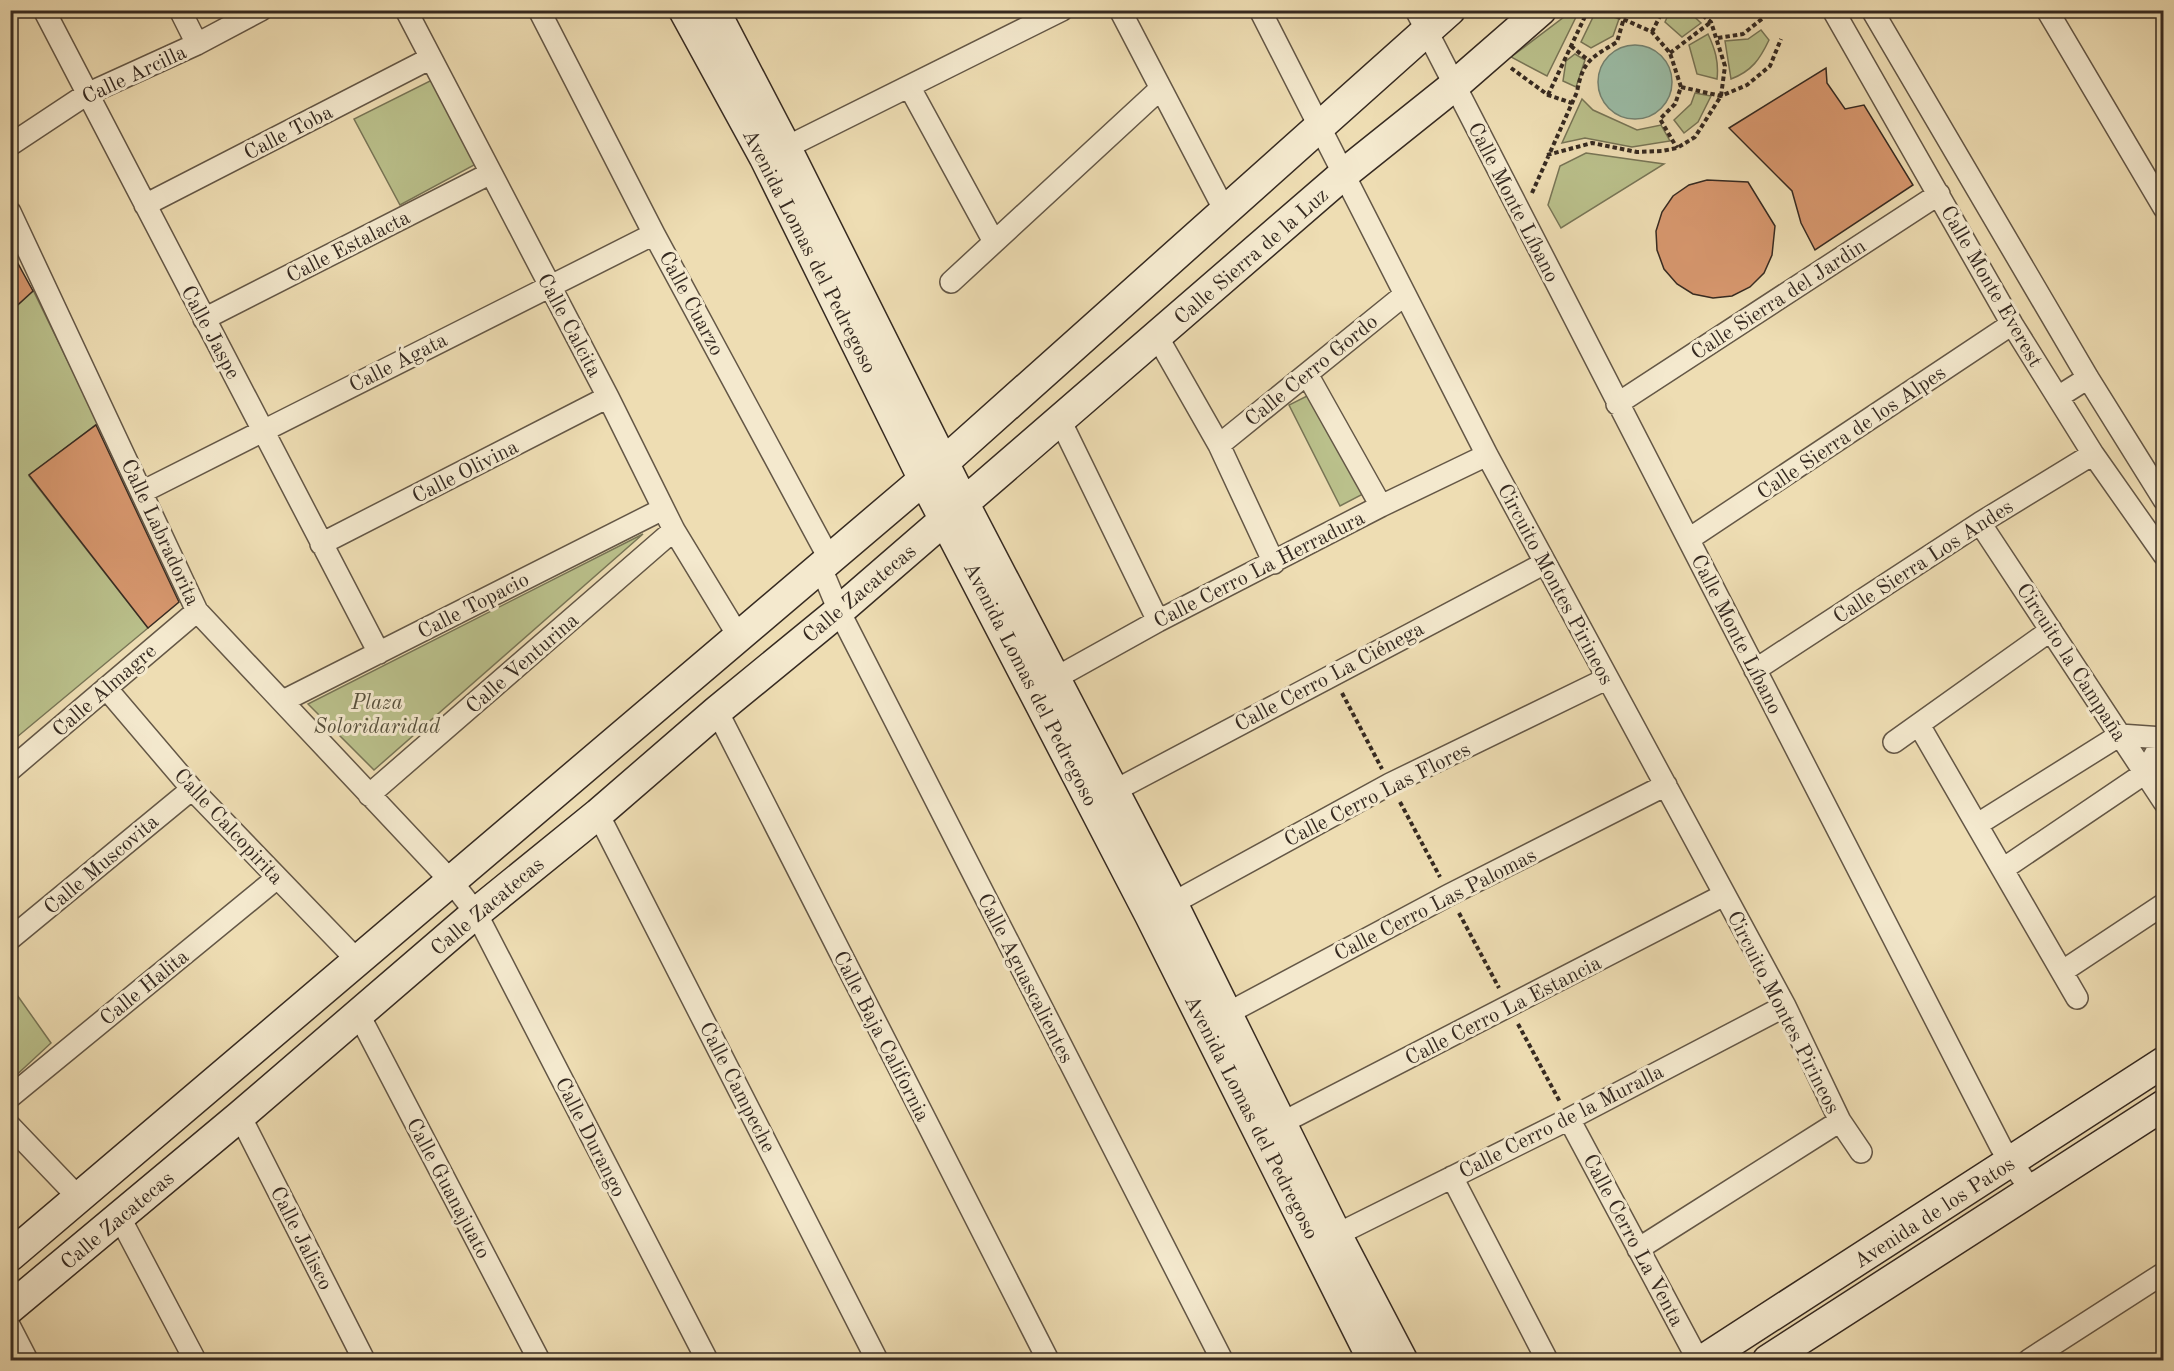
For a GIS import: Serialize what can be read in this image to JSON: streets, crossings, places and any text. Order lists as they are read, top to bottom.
{
  "streets": {
    "street": [
      "Calle Arcilla",
      "Calle Toba",
      "Calle Monte Líbano",
      "Calle Estalacta",
      "Avenida Lomas del Pedregoso",
      "Calle Sierra de la Luz",
      "Calle Monte Everest",
      "Calle Sierra del Jardin",
      "Calle Cuarzo",
      "Calle Calcita",
      "Calle Jaspe",
      "Calle Ágata",
      "Calle Cerro Gordo",
      "Calle Sierra de los Alpes",
      "Calle Olivina",
      "Calle Labradorita",
      "Calle Sierra Los Andes",
      "Calle Cerro La Herradura",
      "Circuito Montes Pirineos",
      "Calle Zacatecas",
      "Calle Topacio",
      "Circuito la Campaña",
      "Calle Venturina",
      "Calle Cerro La Ciénega",
      "Calle Almagre",
      "Calle Cerro Las Flores",
      "Calle Calcopirita",
      "Calle Muscovita",
      "Calle Cerro Las Palomas",
      "Calle Aguascalientes",
      "Calle Halita",
      "Calle Cerro La Estancia",
      "Calle Baja California",
      "Calle Campeche",
      "Calle Cerro de la Muralla",
      "Calle Durango",
      "Calle Guanajuato",
      "Avenida de los Patos",
      "Calle Jalisco",
      "Calle Cerro La Venta"
    ]
  },
  "crossings": [
    ["Calle Arcilla", "Calle Jaspe"],
    ["Calle Toba", "Calle Calcita"],
    ["Calle Toba", "Calle Jaspe"],
    ["Calle Monte Líbano", "Calle Sierra de la Luz"],
    ["Calle Monte Líbano", "Calle Sierra del Jardin"],
    ["Calle Monte Líbano", "Calle Sierra de los Alpes"],
    ["Calle Monte Líbano", "Calle Sierra Los Andes"],
    ["Calle Monte Líbano", "Avenida de los Patos"],
    ["Calle Estalacta", "Calle Calcita"],
    ["Calle Estalacta", "Calle Jaspe"],
    ["Avenida Lomas del Pedregoso", "Calle Sierra de la Luz"],
    ["Avenida Lomas del Pedregoso", "Calle Cerro La Herradura"],
    ["Avenida Lomas del Pedregoso", "Calle Zacatecas"],
    ["Avenida Lomas del Pedregoso", "Calle Cerro La Ciénega"],
    ["Avenida Lomas del Pedregoso", "Calle Cerro Las Flores"],
    ["Avenida Lomas del Pedregoso", "Calle Cerro Las Palomas"],
    ["Avenida Lomas del Pedregoso", "Calle Cerro La Estancia"],
    ["Avenida Lomas del Pedregoso", "Calle Cerro de la Muralla"],
    ["Calle Sierra de la Luz", "Circuito Montes Pirineos"],
    ["Calle Sierra de la Luz", "Calle Zacatecas"],
    ["Calle Monte Everest", "Calle Sierra del Jardin"],
    ["Calle Monte Everest", "Calle Sierra de los Alpes"],
    ["Calle Monte Everest", "Calle Sierra Los Andes"],
    ["Calle Cuarzo", "Calle Ágata"],
    ["Calle Cuarzo", "Calle Zacatecas"],
    ["Calle Cuarzo", "Calle Aguascalientes"],
    ["Calle Calcita", "Calle Ágata"],
    ["Calle Calcita", "Calle Olivina"],
    ["Calle Calcita", "Calle Zacatecas"],
    ["Calle Calcita", "Calle Topacio"],
    ["Calle Calcita", "Calle Venturina"],
    ["Calle Jaspe", "Calle Ágata"],
    ["Calle Jaspe", "Calle Olivina"],
    ["Calle Jaspe", "Calle Topacio"],
    ["Calle Ágata", "Calle Labradorita"],
    ["Calle Cerro Gordo", "Circuito Montes Pirineos"],
    ["Calle Labradorita", "Calle Zacatecas"],
    ["Calle Labradorita", "Calle Topacio"],
    ["Calle Labradorita", "Calle Venturina"],
    ["Calle Labradorita", "Calle Almagre"],
    ["Calle Labradorita", "Calle Durango"],
    ["Calle Sierra Los Andes", "Circuito la Campaña"],
    ["Calle Cerro La Herradura", "Circuito Montes Pirineos"],
    ["Circuito Montes Pirineos", "Calle Cerro La Ciénega"],
    ["Circuito Montes Pirineos", "Calle Cerro Las Flores"],
    ["Circuito Montes Pirineos", "Calle Cerro Las Palomas"],
    ["Circuito Montes Pirineos", "Calle Cerro La Estancia"],
    ["Circuito Montes Pirineos", "Calle Cerro de la Muralla"],
    ["Calle Zacatecas", "Calle Calcopirita"],
    ["Calle Zacatecas", "Calle Aguascalientes"],
    ["Calle Zacatecas", "Calle Baja California"],
    ["Calle Zacatecas", "Calle Campeche"],
    ["Calle Zacatecas", "Calle Durango"],
    ["Calle Zacatecas", "Calle Guanajuato"],
    ["Calle Zacatecas", "Calle Jalisco"],
    ["Calle Almagre", "Calle Calcopirita"],
    ["Calle Calcopirita", "Calle Muscovita"],
    ["Calle Calcopirita", "Calle Halita"],
    ["Calle Cerro de la Muralla", "Calle Cerro La Venta"]
  ],
  "parks": ["Plaza Soloridaridad"]
}
